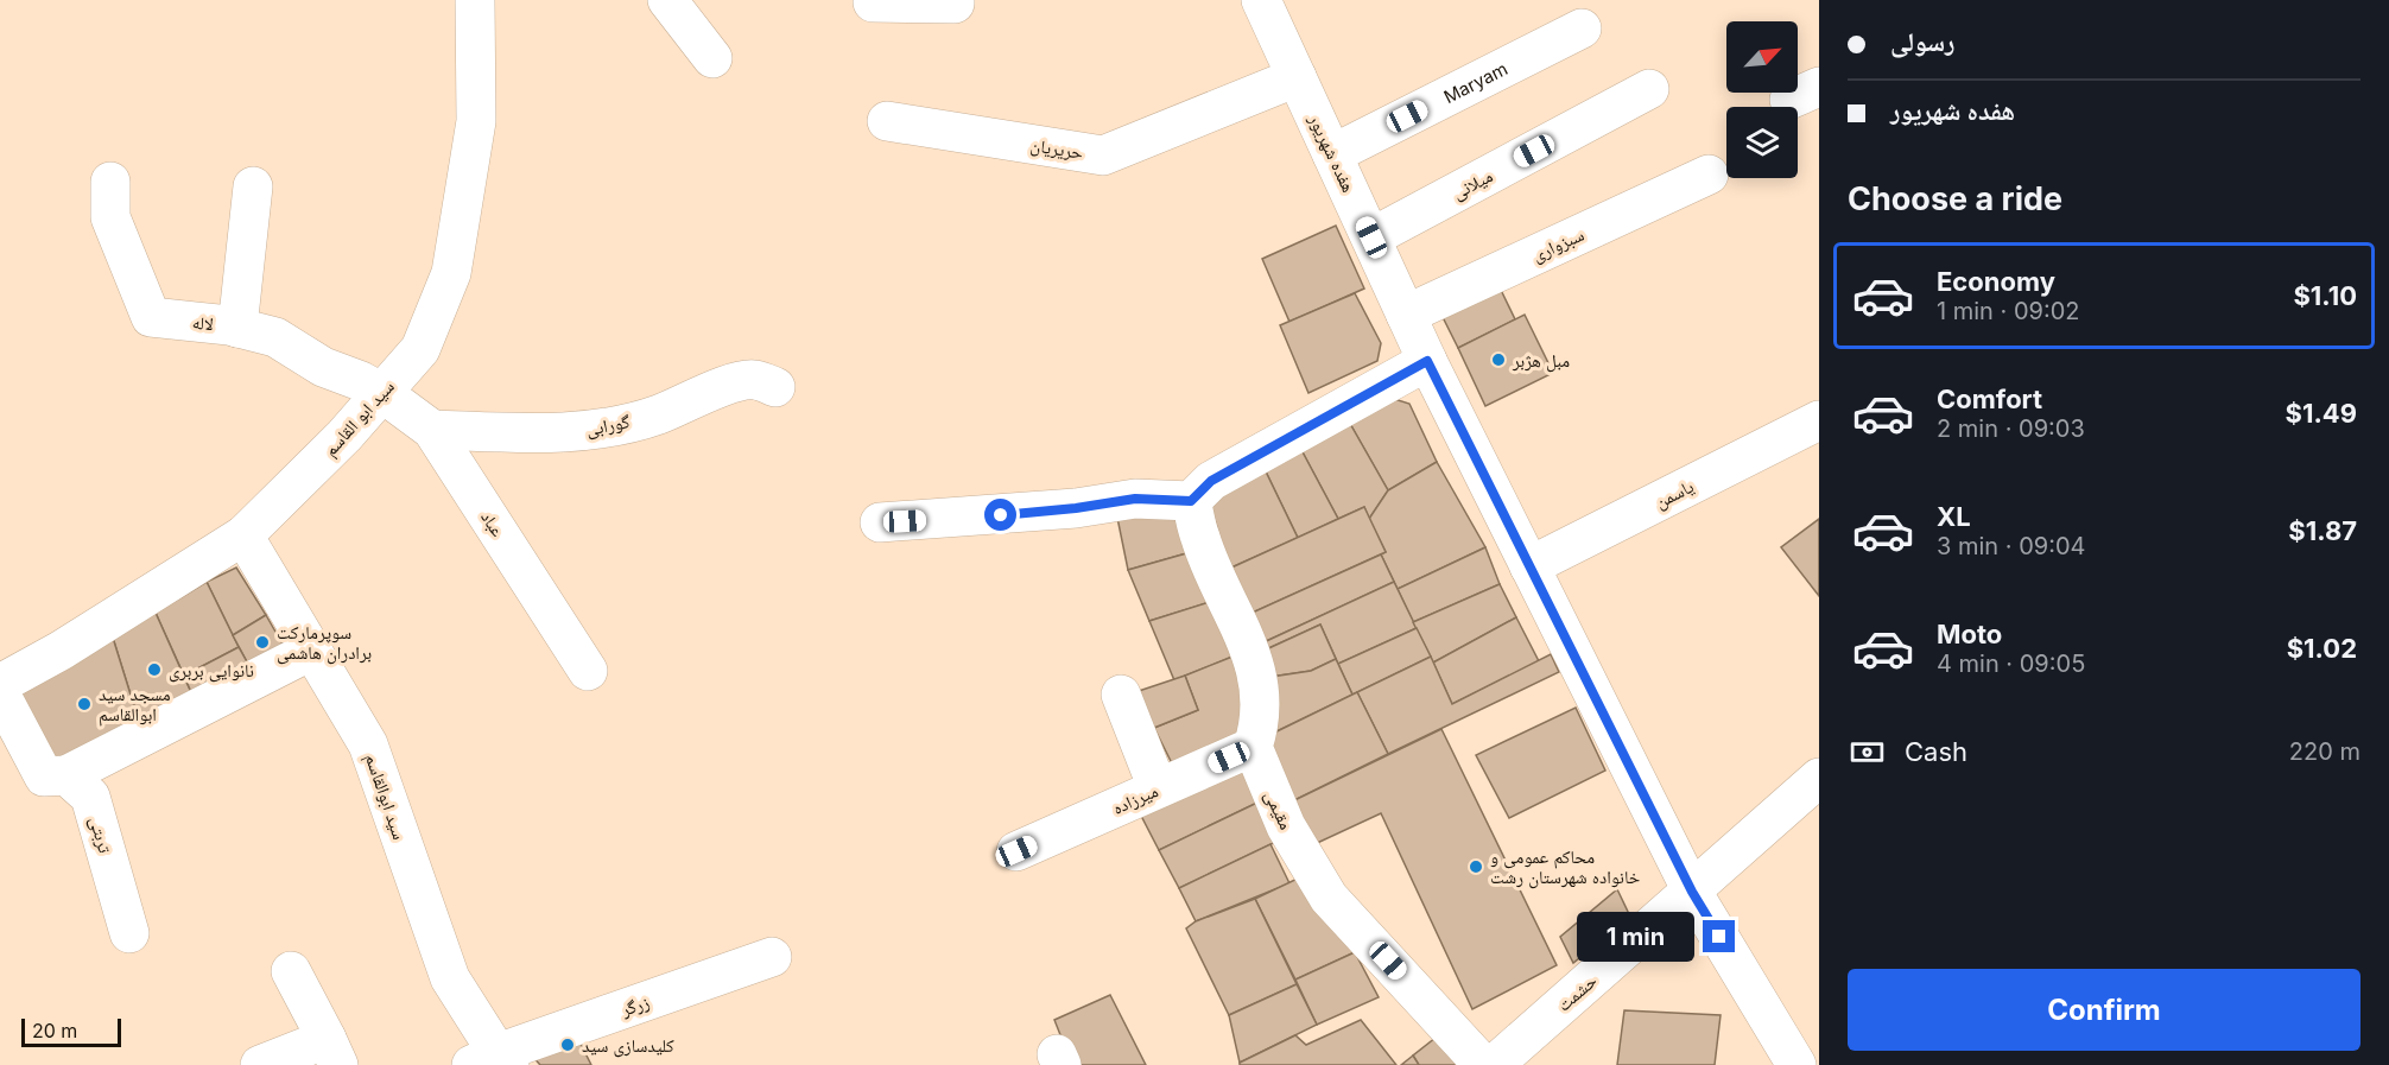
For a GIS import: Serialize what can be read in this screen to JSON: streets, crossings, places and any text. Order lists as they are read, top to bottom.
{
  "streets": {
    "street": [
      "Maryam",
      "حریریان",
      "هفده شهریور",
      "میلانی",
      "سبزواری",
      "لاله",
      "سید ابو القاسم",
      "گورابی",
      "یاسمن",
      "عباد",
      "سید ابوالقاسم",
      "میرزاده",
      "مقیمی",
      "تربتی",
      "حشمت",
      "زرگر"
    ]
  },
  "crossings": [
    ["Maryam", "هفده شهریور"],
    ["حریریان", "هفده شهریور"],
    ["هفده شهریور", "میلانی"],
    ["هفده شهریور", "سبزواری"],
    ["هفده شهریور", "یاسمن"],
    ["هفده شهریور", "حشمت"],
    ["لاله", "سید ابو القاسم"],
    ["لاله", "عباد"],
    ["سید ابو القاسم", "عباد"],
    ["سید ابو القاسم", "سید ابوالقاسم"],
    ["گورابی", "عباد"],
    ["سید ابوالقاسم", "زرگر"],
    ["میرزاده", "مقیمی"]
  ],
  "places": [
    "مبل هژبر",
    "سوپرمارکت برادران هاشمی",
    "نانوایی بربری",
    "مسجد سید ابوالقاسم",
    "محاکم عمومی و خانواده شهرستان رشت",
    "کلیدسازی سید"
  ],
  "scale_bar": "20 m",
  "north": "top right",
  "page": {
    "banner": ["رسولی", "هفده شهریور"],
    "heading": "Choose a ride",
    "list": [
      {
        "name": "Economy",
        "note": "1 min · 09:02",
        "value": "$1.10"
      },
      {
        "name": "Comfort",
        "note": "2 min · 09:03",
        "value": "$1.49"
      },
      {
        "name": "XL",
        "note": "3 min · 09:04",
        "value": "$1.87"
      },
      {
        "name": "Moto",
        "note": "4 min · 09:05",
        "value": "$1.02"
      }
    ],
    "pay": ["Cash", "220 m"],
    "bubble": "1 min",
    "buttons": "Confirm",
    "scale": "20 m"
  }
}
